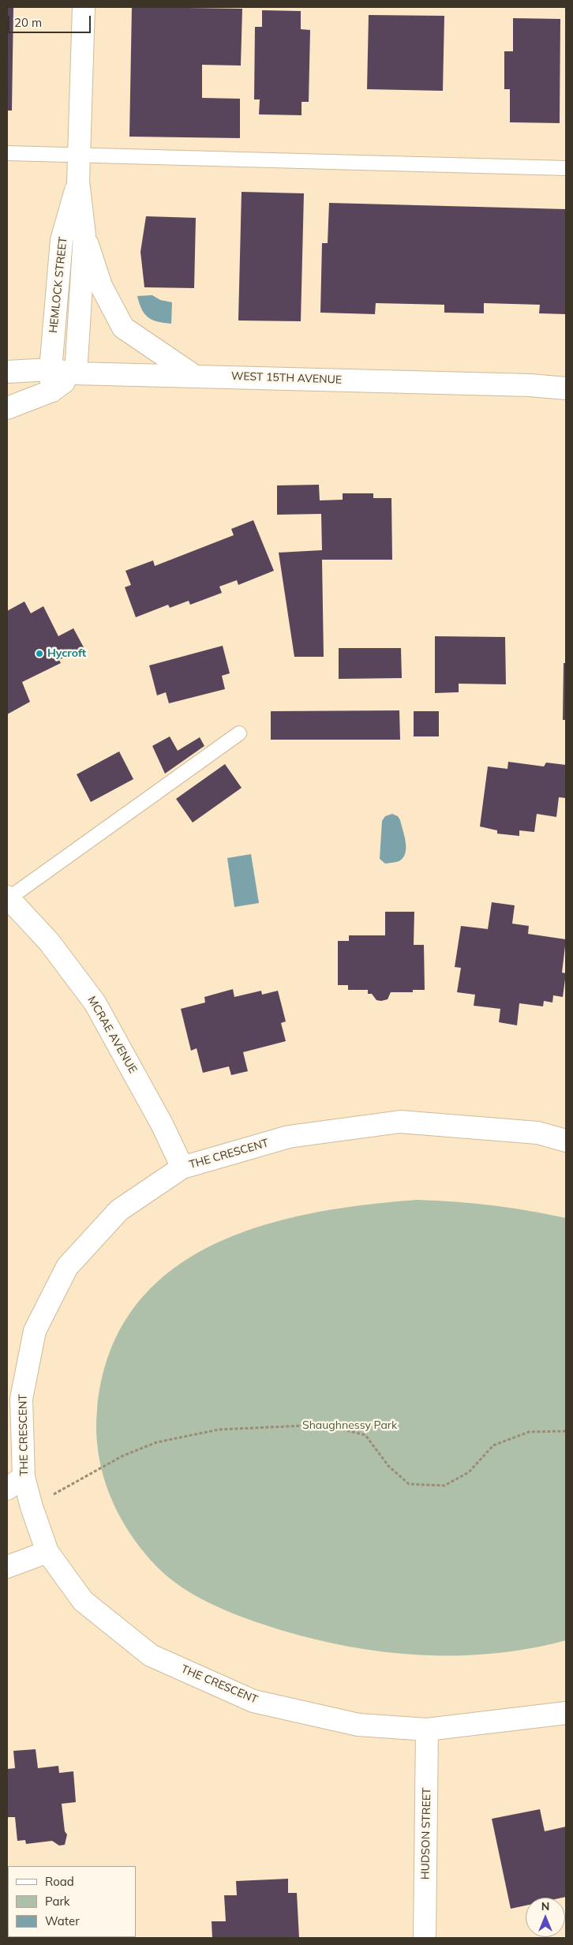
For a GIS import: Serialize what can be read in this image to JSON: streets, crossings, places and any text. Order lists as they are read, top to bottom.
{
  "streets": {
    "street": [
      "HEMLOCK STREET",
      "WEST 15TH AVENUE",
      "MCRAE AVENUE",
      "THE CRESCENT",
      "HUDSON STREET"
    ]
  },
  "crossings": [
    ["HEMLOCK STREET", "WEST 15TH AVENUE"],
    ["MCRAE AVENUE", "THE CRESCENT"],
    ["THE CRESCENT", "HUDSON STREET"]
  ],
  "parks": ["Shaughnessy Park"],
  "places": ["Hycroft"],
  "legend": ["Road", "Park", "Water"],
  "scale_bar": "20 m",
  "north": "top"
}
